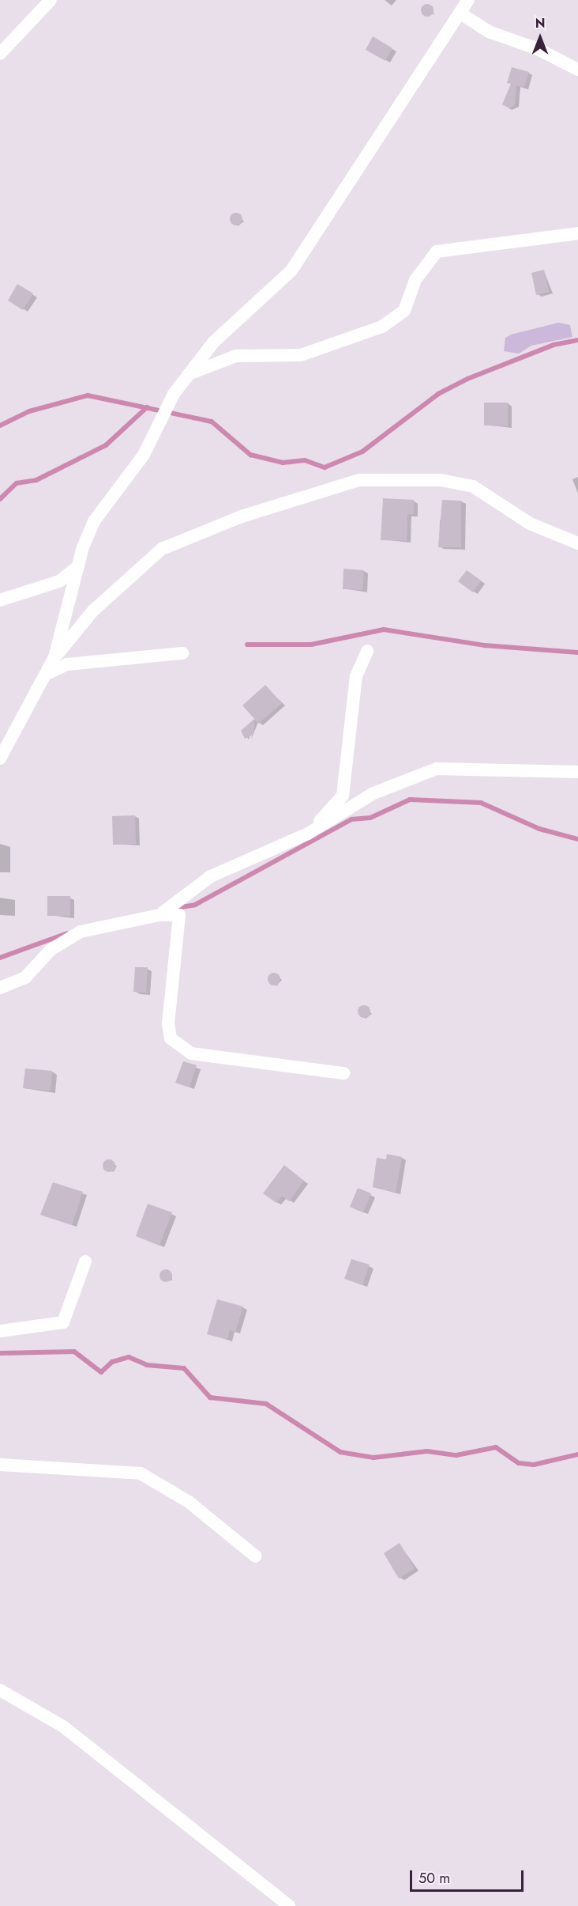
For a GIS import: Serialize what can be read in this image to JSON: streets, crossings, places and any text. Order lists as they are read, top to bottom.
{
  "scale_bar": "50 m",
  "north": "top"
}
